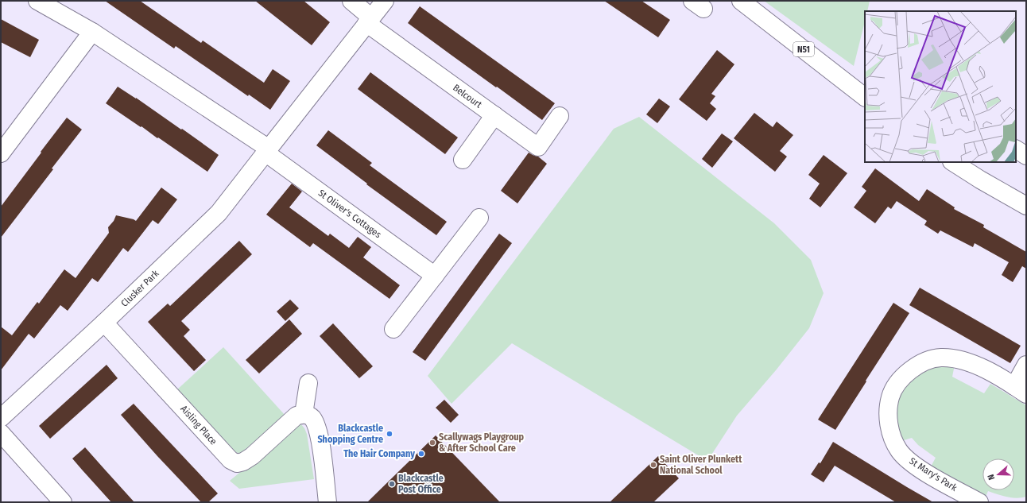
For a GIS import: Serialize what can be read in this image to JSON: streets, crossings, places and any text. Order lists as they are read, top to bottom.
{
  "streets": {
    "street": [
      "N51",
      "Belcourt",
      "St Oliver's Cottages",
      "Clusker Park",
      "Aisling Place",
      "St Mary's Park"
    ]
  },
  "crossings": [
    ["Belcourt", "Clusker Park"],
    ["St Oliver's Cottages", "Clusker Park"],
    ["Clusker Park", "Aisling Place"]
  ],
  "places": [
    "Blackcastle Shopping Centre",
    "Scallywags Playgroup & After School Care",
    "The Hair Company",
    "Saint Oliver Plunkett National School",
    "Blackcastle Post Office"
  ],
  "north": "left"
}
